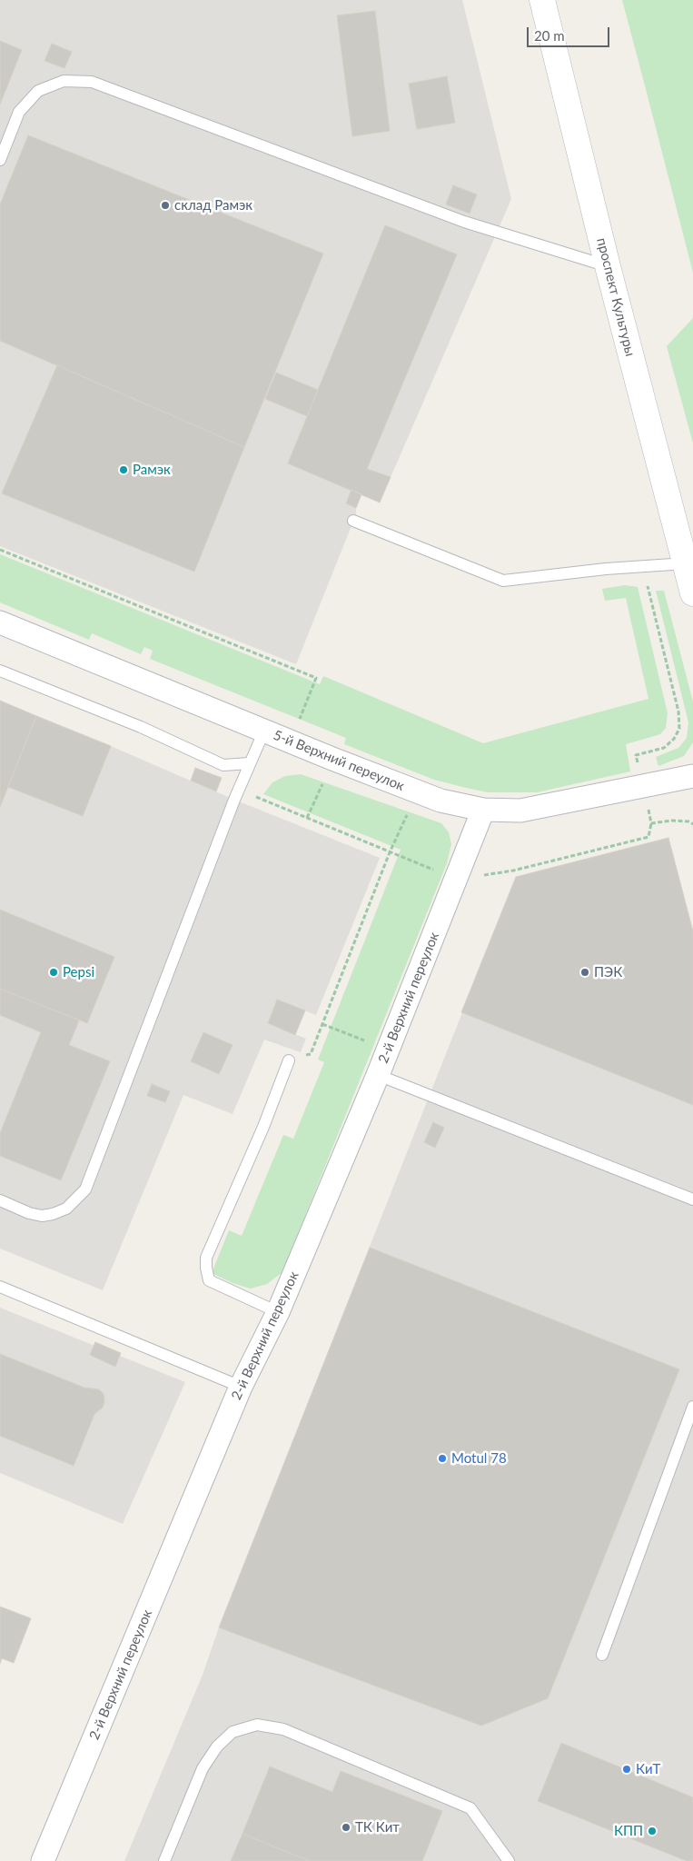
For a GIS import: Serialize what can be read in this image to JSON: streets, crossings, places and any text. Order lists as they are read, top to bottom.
{
  "streets": {
    "street": ["проспект Культуры", "5-й Верхний переулок", "2-й Верхний переулок"]
  },
  "crossings": [
    ["5-й Верхний переулок", "2-й Верхний переулок"]
  ],
  "places": [
    "склад Рамэк",
    "Рамэк",
    "Pepsi",
    "ПЭК",
    "Motul 78",
    "КиТ",
    "ТК Кит",
    "КПП"
  ],
  "scale_bar": "20 m"
}
